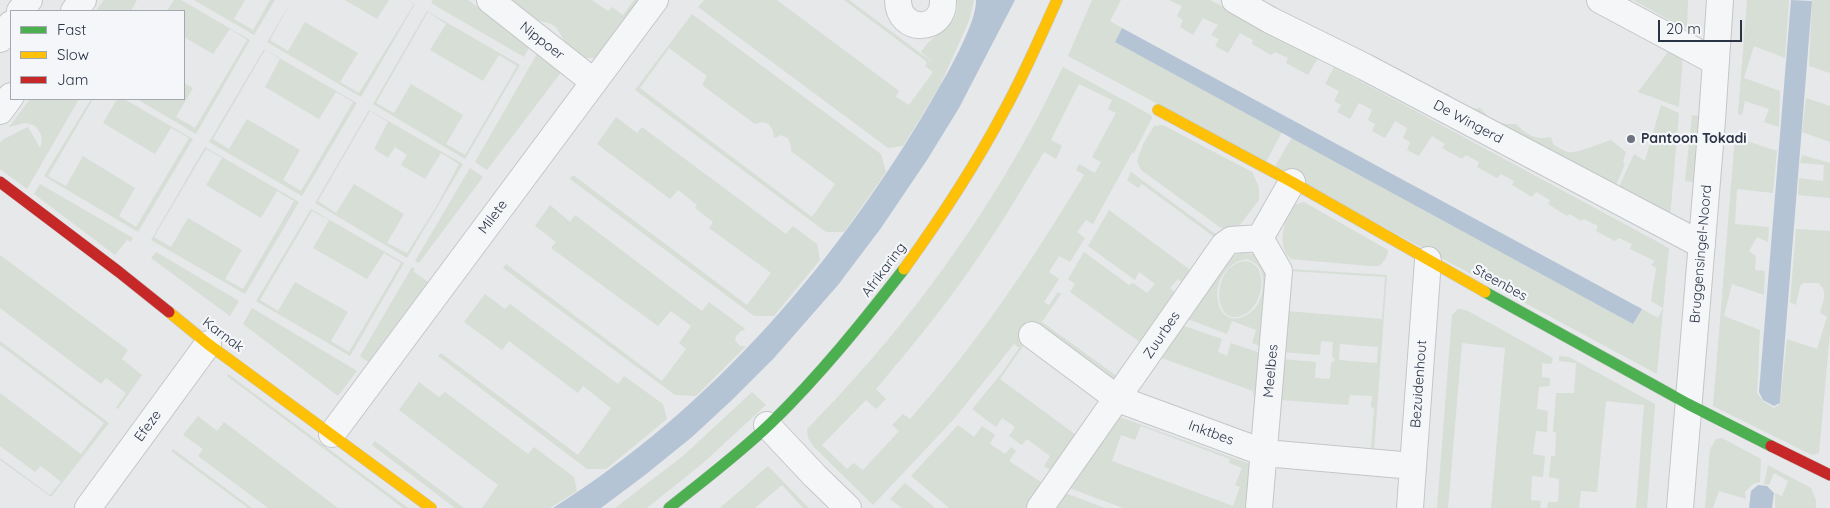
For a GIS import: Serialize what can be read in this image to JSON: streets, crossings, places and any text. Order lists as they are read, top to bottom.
{
  "streets": {
    "street": [
      "Nippoer",
      "De Wingerd",
      "Milete",
      "Bruggensingel-Noord",
      "Afrikaring",
      "Steenbes",
      "Karnak",
      "Zuurbes",
      "Meelbes",
      "Bezuidenhout",
      "Efeze",
      "Inktbes"
    ]
  },
  "crossings": [
    ["Nippoer", "Milete"],
    ["De Wingerd", "Bruggensingel-Noord"],
    ["Milete", "Karnak"],
    ["Bruggensingel-Noord", "Steenbes"],
    ["Steenbes", "Bezuidenhout"],
    ["Karnak", "Efeze"],
    ["Zuurbes", "Meelbes"],
    ["Zuurbes", "Inktbes"],
    ["Meelbes", "Inktbes"],
    ["Bezuidenhout", "Inktbes"]
  ],
  "places": ["Pantoon Tokadi"],
  "legend": ["Fast", "Slow", "Jam"],
  "scale_bar": "20 m"
}
